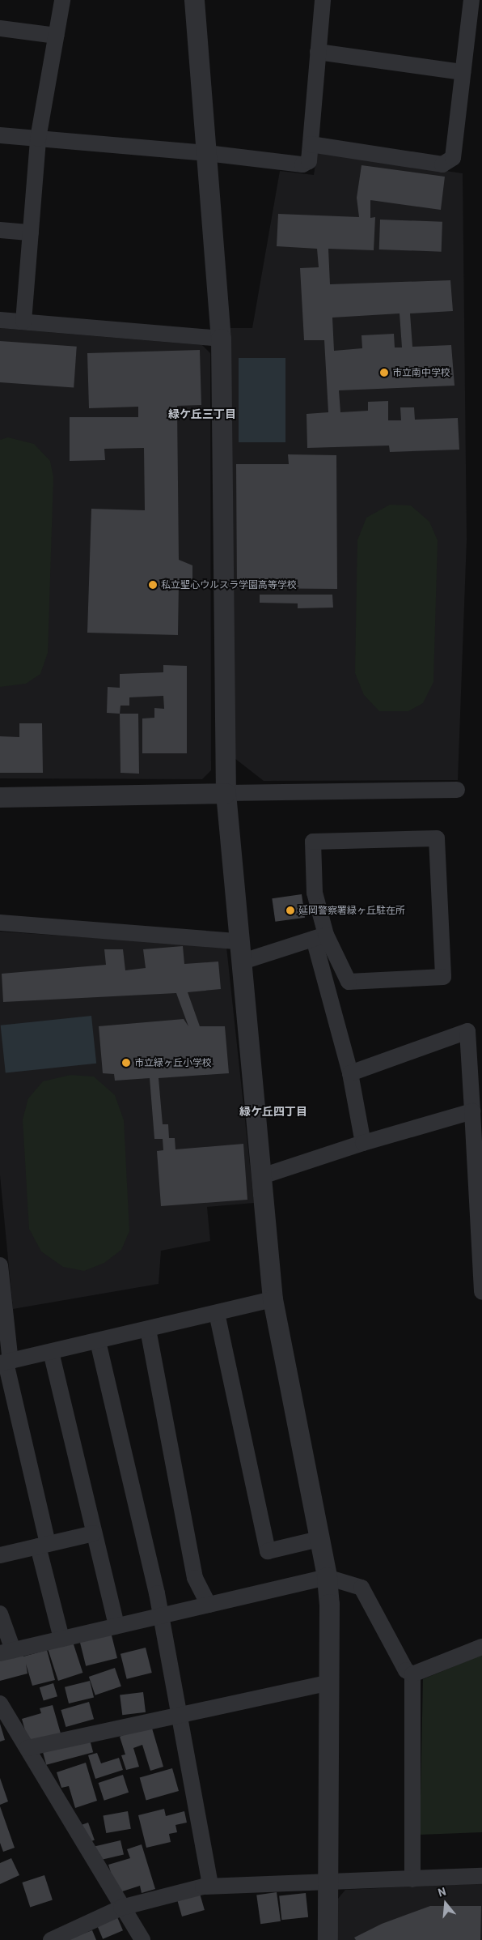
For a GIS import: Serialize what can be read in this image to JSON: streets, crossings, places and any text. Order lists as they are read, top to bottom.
{
  "districts": ["緑ケ丘三丁目", "緑ケ丘四丁目"],
  "places": [
    "市立南中学校",
    "私立聖心ウルスラ学園高等学校",
    "延岡警察署緑ヶ丘駐在所",
    "市立緑ヶ丘小学校"
  ],
  "north": "top"
}
